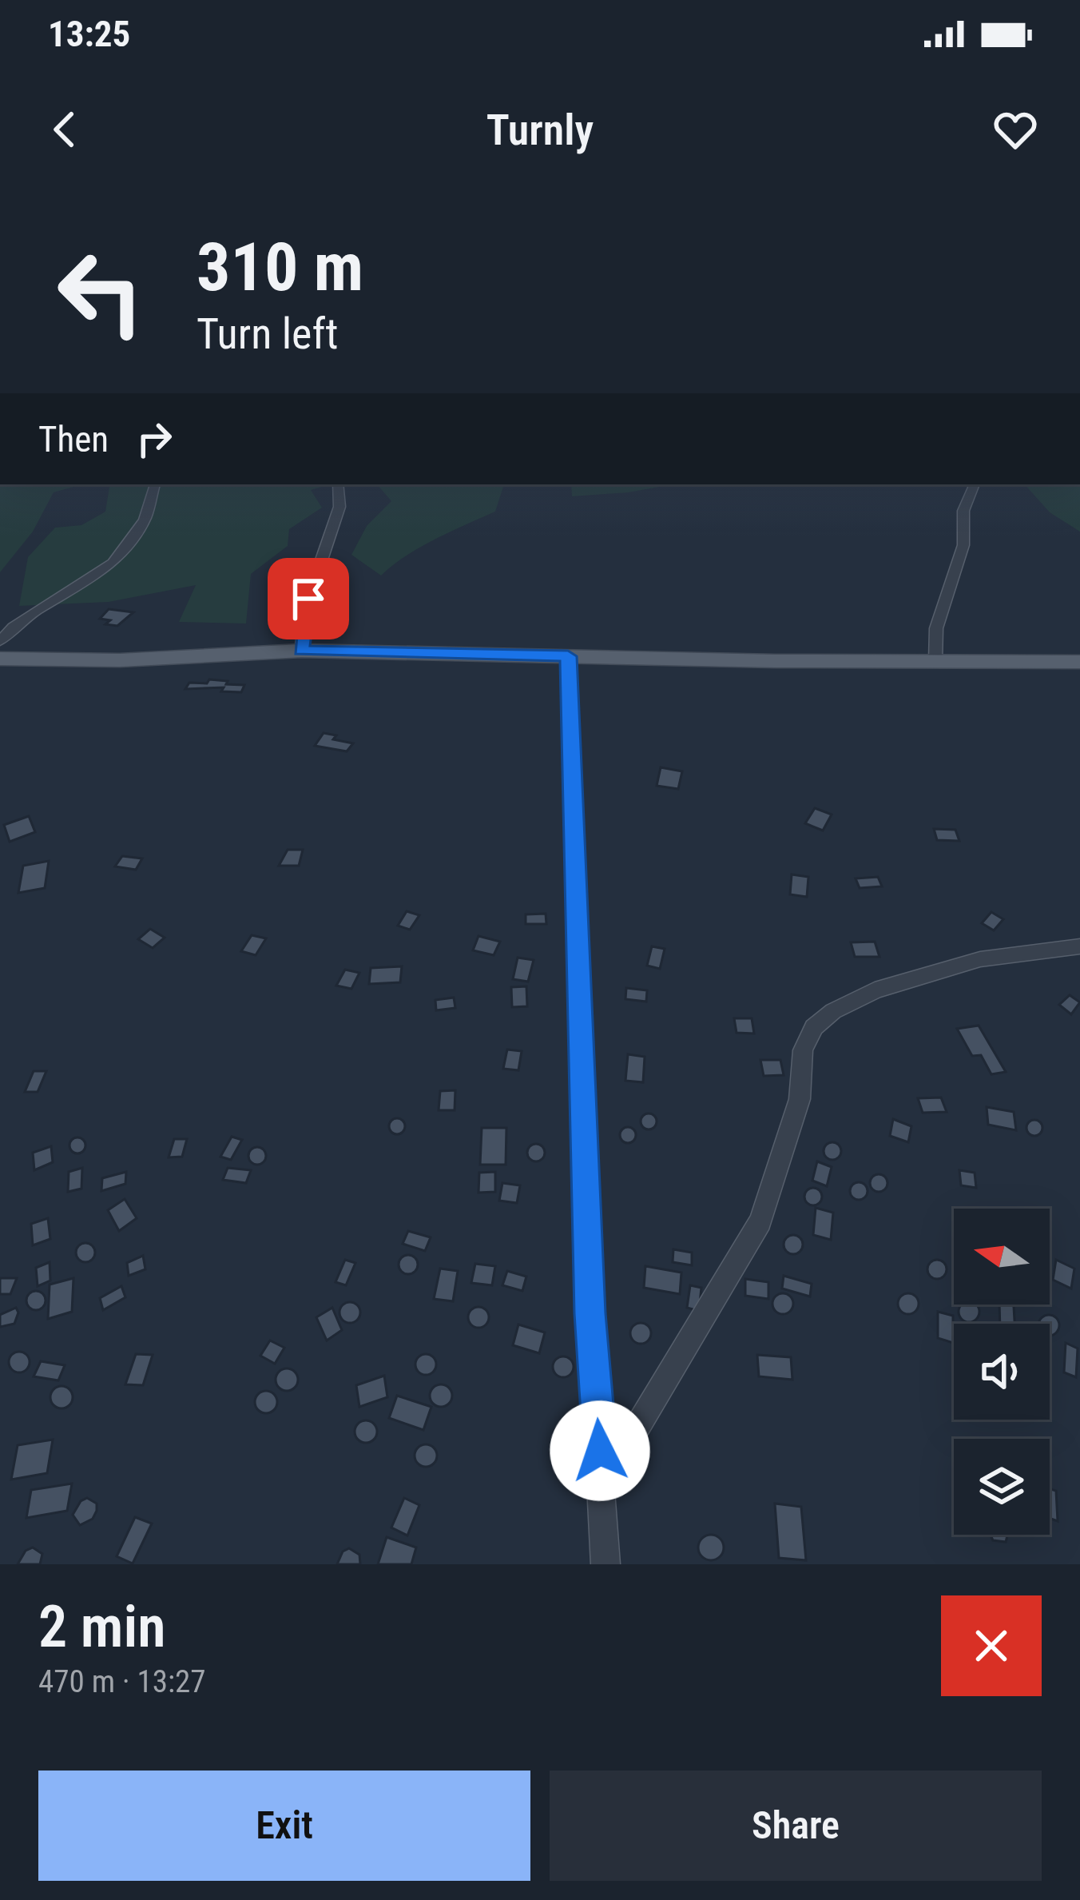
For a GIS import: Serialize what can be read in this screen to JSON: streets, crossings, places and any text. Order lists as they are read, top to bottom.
{
  "north": "left",
  "page": {
    "status": "13:25",
    "header": "Turnly",
    "turn": ["310 m", "Turn left"],
    "then": "Then",
    "heading": ["2 min", "470 m · 13:27"],
    "buttons": ["Exit", "Share"]
  }
}
